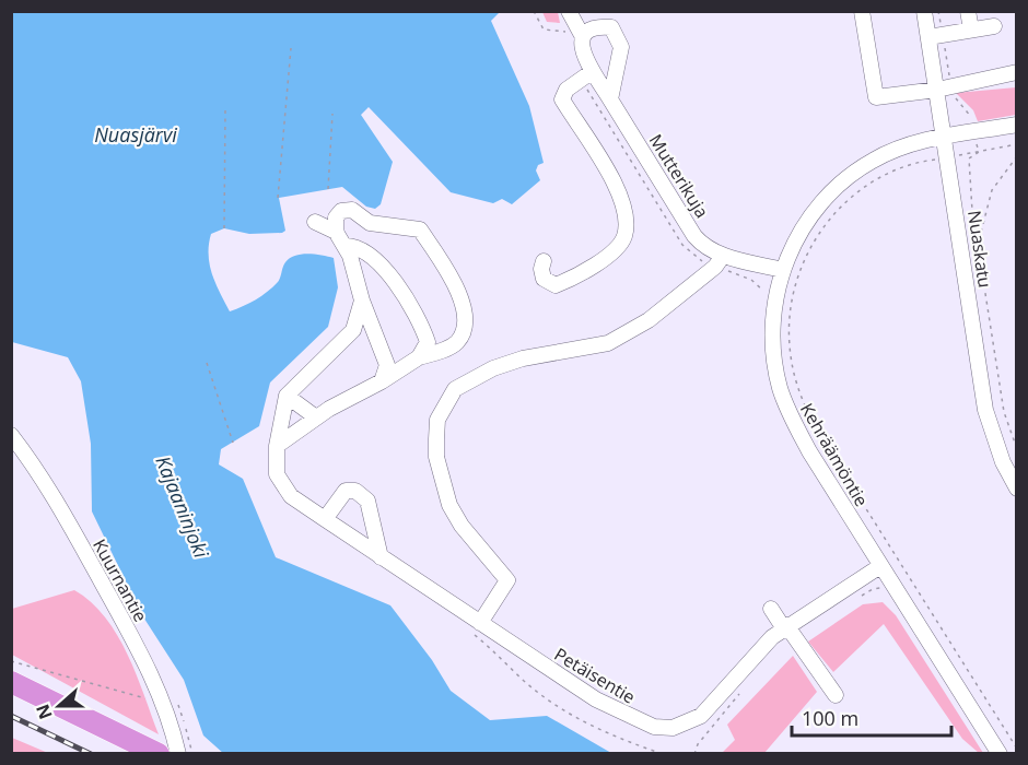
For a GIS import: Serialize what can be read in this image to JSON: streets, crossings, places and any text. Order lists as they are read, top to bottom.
{
  "streets": {
    "street": [
      "Mutterikuja",
      "Nuaskatu",
      "Kehräämöntie",
      "Kuurnantie",
      "Petäisentie"
    ]
  },
  "crossings": [
    ["Mutterikuja", "Kehräämöntie"],
    ["Nuaskatu", "Kehräämöntie"],
    ["Kehräämöntie", "Petäisentie"]
  ],
  "water": ["Nuasjärvi", "Kajaaninjoki"],
  "scale_bar": "100 m",
  "north": "left"
}
